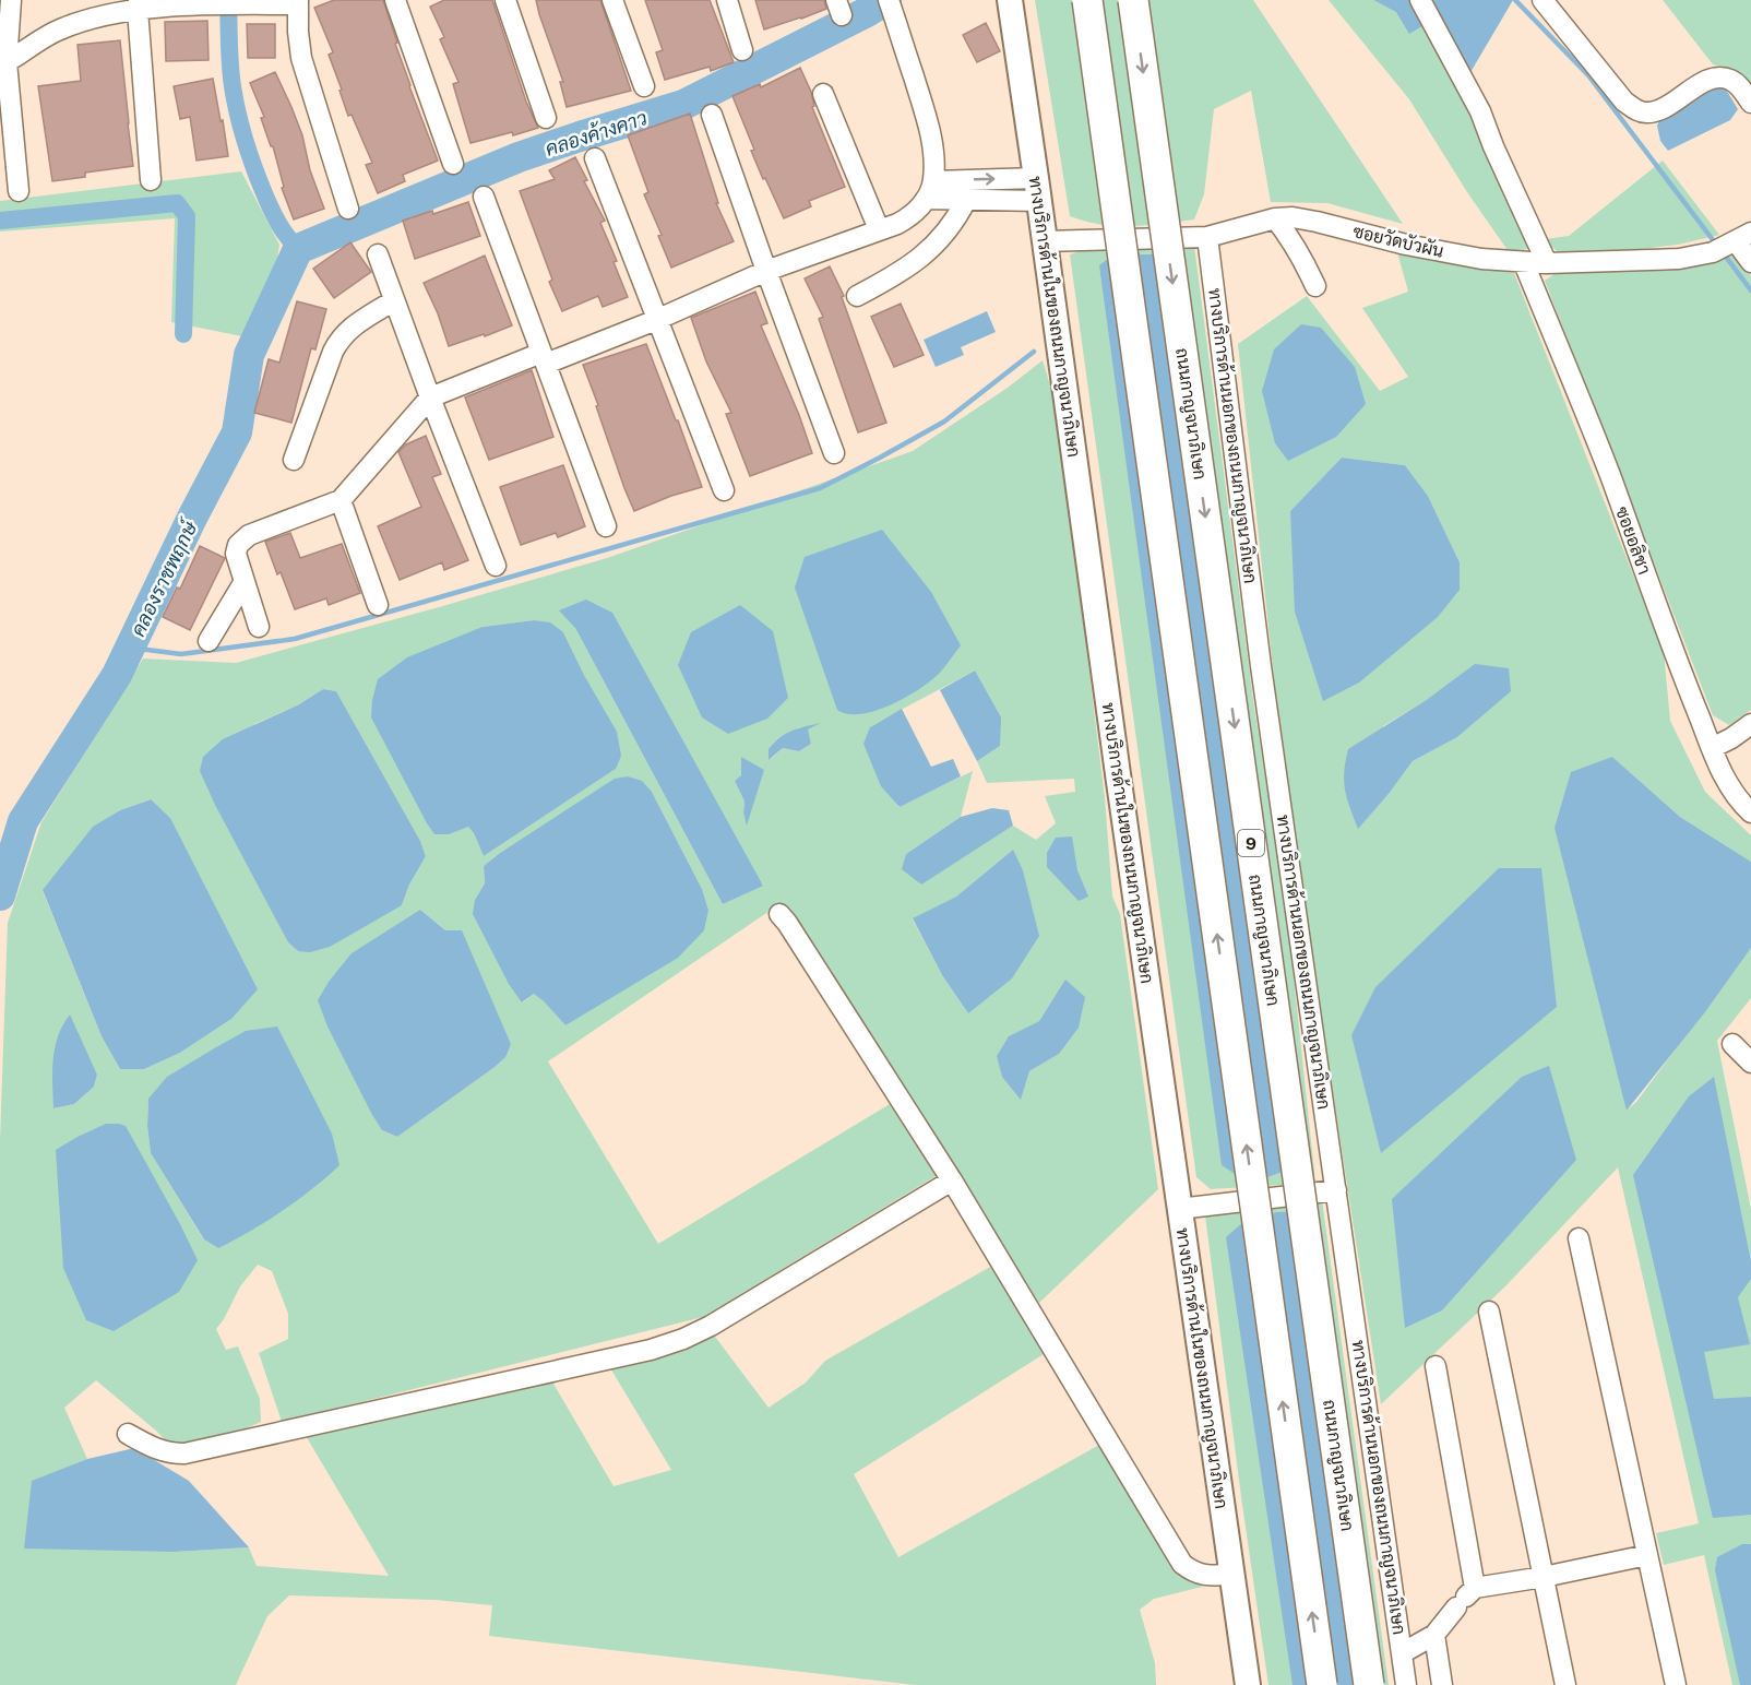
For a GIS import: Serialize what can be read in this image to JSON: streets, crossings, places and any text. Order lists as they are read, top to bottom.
{
  "streets": {
    "highway": ["ถนนกาญจนาภิเษก", "9"],
    "main road": ["ทางบริการด้านในของถนนกาญจนาภิเษก"],
    "street": ["ซอยวัดบัวผัน", "ทางบริการด้านนอกของถนนกาญจนาภิเษก", "ซอยอลิชา"]
  },
  "crossings": [
    ["ซอยวัดบัวผัน", "ทางบริการด้านในของถนนกาญจนาภิเษก"],
    ["ซอยวัดบัวผัน", "ทางบริการด้านนอกของถนนกาญจนาภิเษก"],
    ["ซอยวัดบัวผัน", "ซอยอลิชา"]
  ],
  "water": ["คลองค้างคาว", "คลองราชพฤกษ์"]
}
